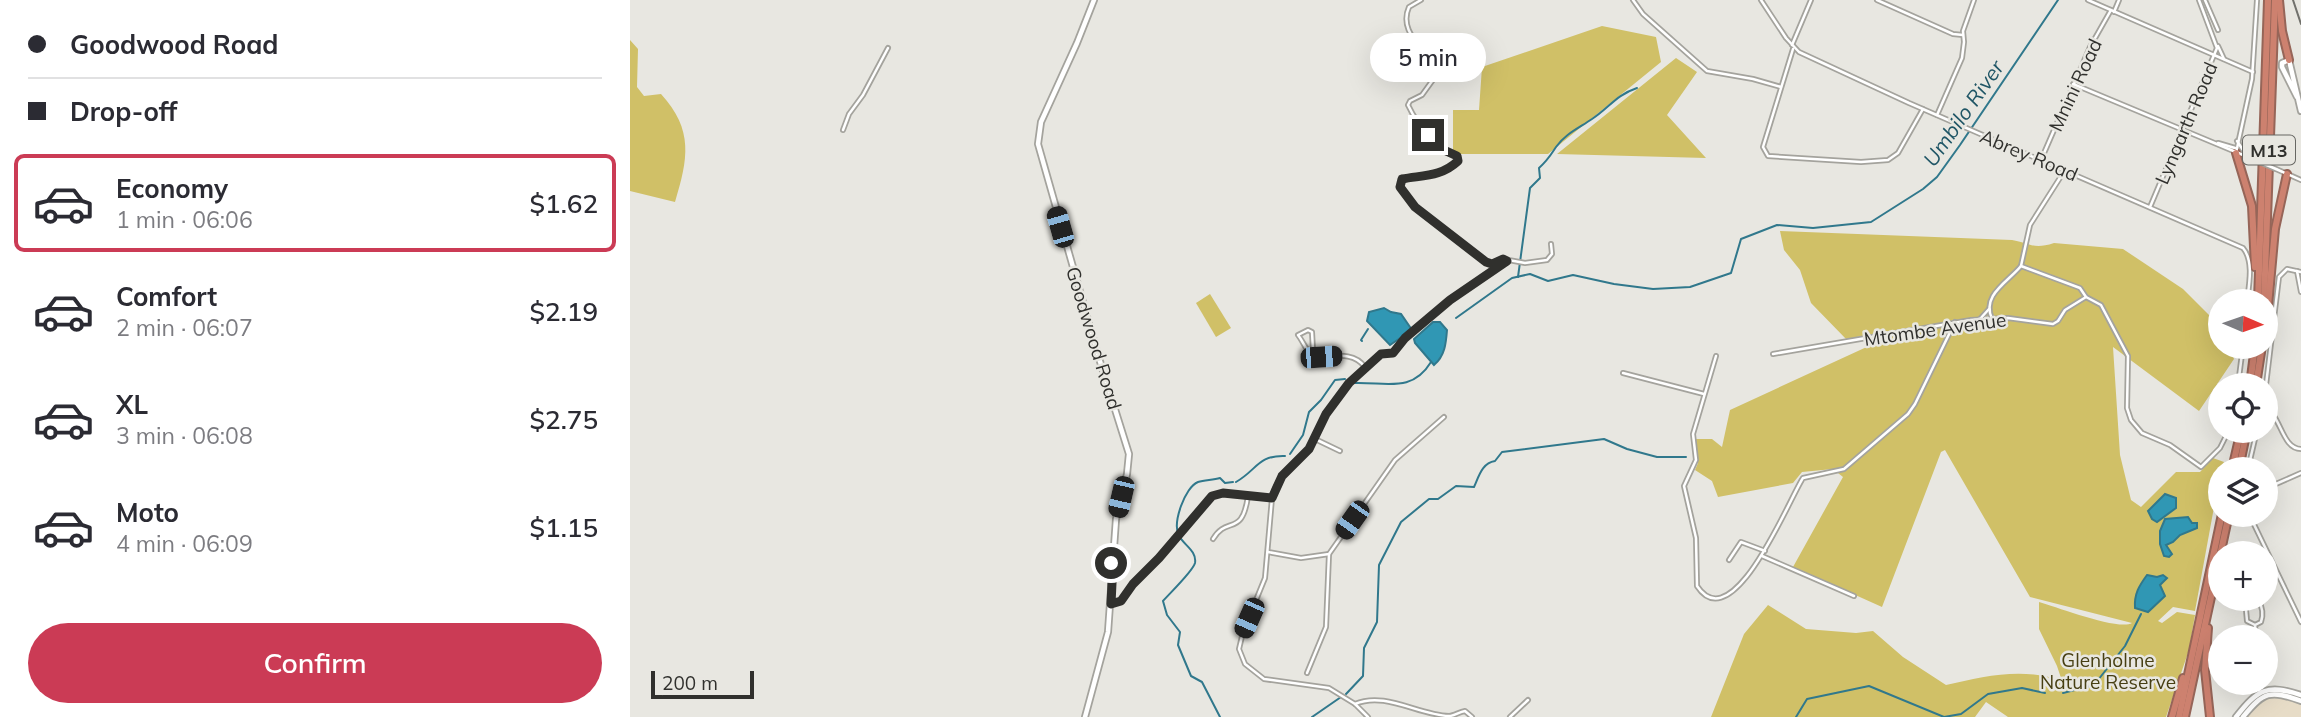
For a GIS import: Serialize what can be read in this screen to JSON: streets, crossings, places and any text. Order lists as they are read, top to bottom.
{
  "streets": {
    "highway": ["M13"],
    "street": [
      "Mnini Road",
      "Lyngarth Road",
      "Abrey Road",
      "Mtombe Avenue",
      "Goodwood Road"
    ]
  },
  "crossings": [
    ["Mnini Road", "Abrey Road"],
    ["Lyngarth Road", "Abrey Road"]
  ],
  "water": ["Umbilo River"],
  "parks": ["Glenholme Nature Reserve"],
  "scale_bar": "200 m",
  "north": "right",
  "page": {
    "banner": ["Goodwood Road", "Drop-off"],
    "bubble": "5 min",
    "list": [
      {
        "name": "Economy",
        "note": "1 min · 06:06",
        "value": "$1.62"
      },
      {
        "name": "Comfort",
        "note": "2 min · 06:07",
        "value": "$2.19"
      },
      {
        "name": "XL",
        "note": "3 min · 06:08",
        "value": "$2.75"
      },
      {
        "name": "Moto",
        "note": "4 min · 06:09",
        "value": "$1.15"
      }
    ],
    "map_buttons": ["+", "−"],
    "buttons": "Confirm",
    "scale": "200 m"
  }
}
